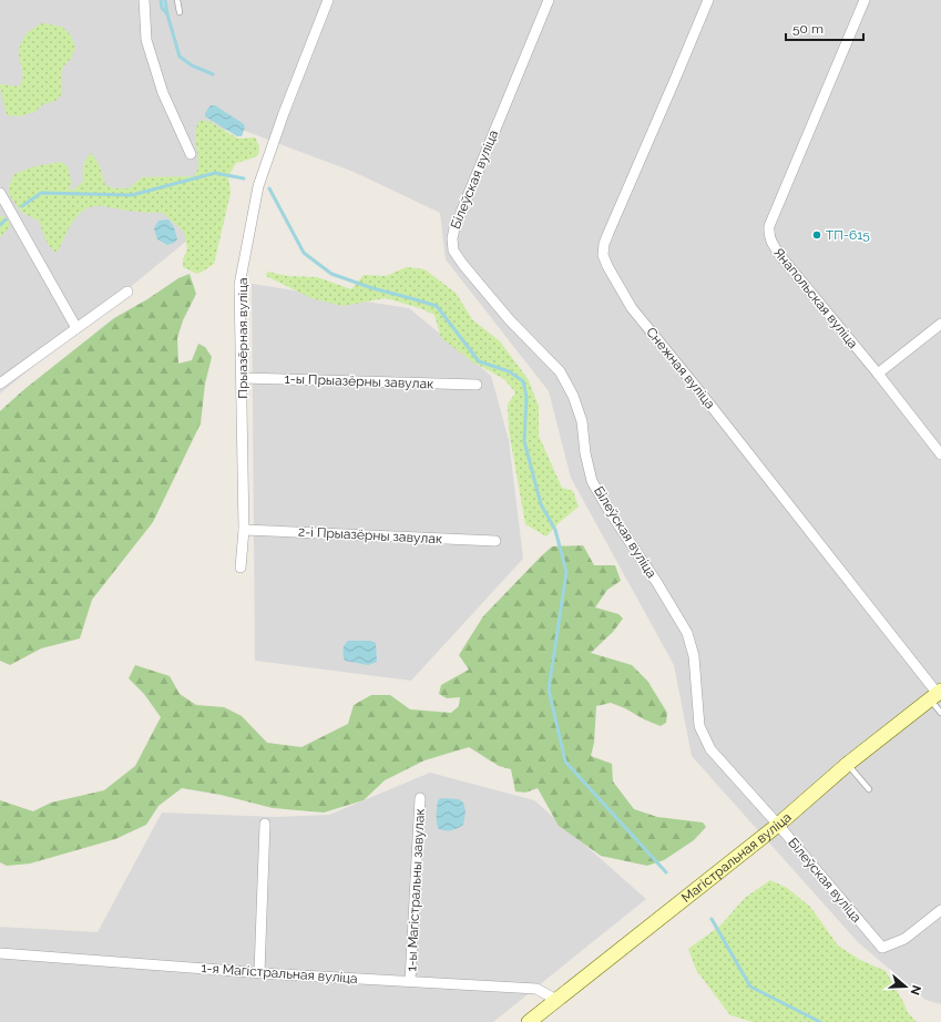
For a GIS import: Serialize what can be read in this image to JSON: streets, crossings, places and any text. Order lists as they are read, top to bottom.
{
  "streets": {
    "street": [
      "Білеўская вуліца",
      "Янапольская вуліца",
      "Прыазёрная вуліца",
      "Снежная вуліца",
      "1-ы Прыазёрны завулак",
      "2-і Прыазёрны завулак",
      "Магістральная вуліца",
      "1-ы Магістральны завулак",
      "1-я Магістральная вуліца"
    ]
  },
  "crossings": [
    ["Білеўская вуліца", "Магістральная вуліца"],
    ["Прыазёрная вуліца", "1-ы Прыазёрны завулак"],
    ["Прыазёрная вуліца", "2-і Прыазёрны завулак"],
    ["Снежная вуліца", "Магістральная вуліца"],
    ["Магістральная вуліца", "1-я Магістральная вуліца"],
    ["1-ы Магістральны завулак", "1-я Магістральная вуліца"]
  ],
  "places": ["ТП-615"],
  "scale_bar": "50 m",
  "north": "right"
}
